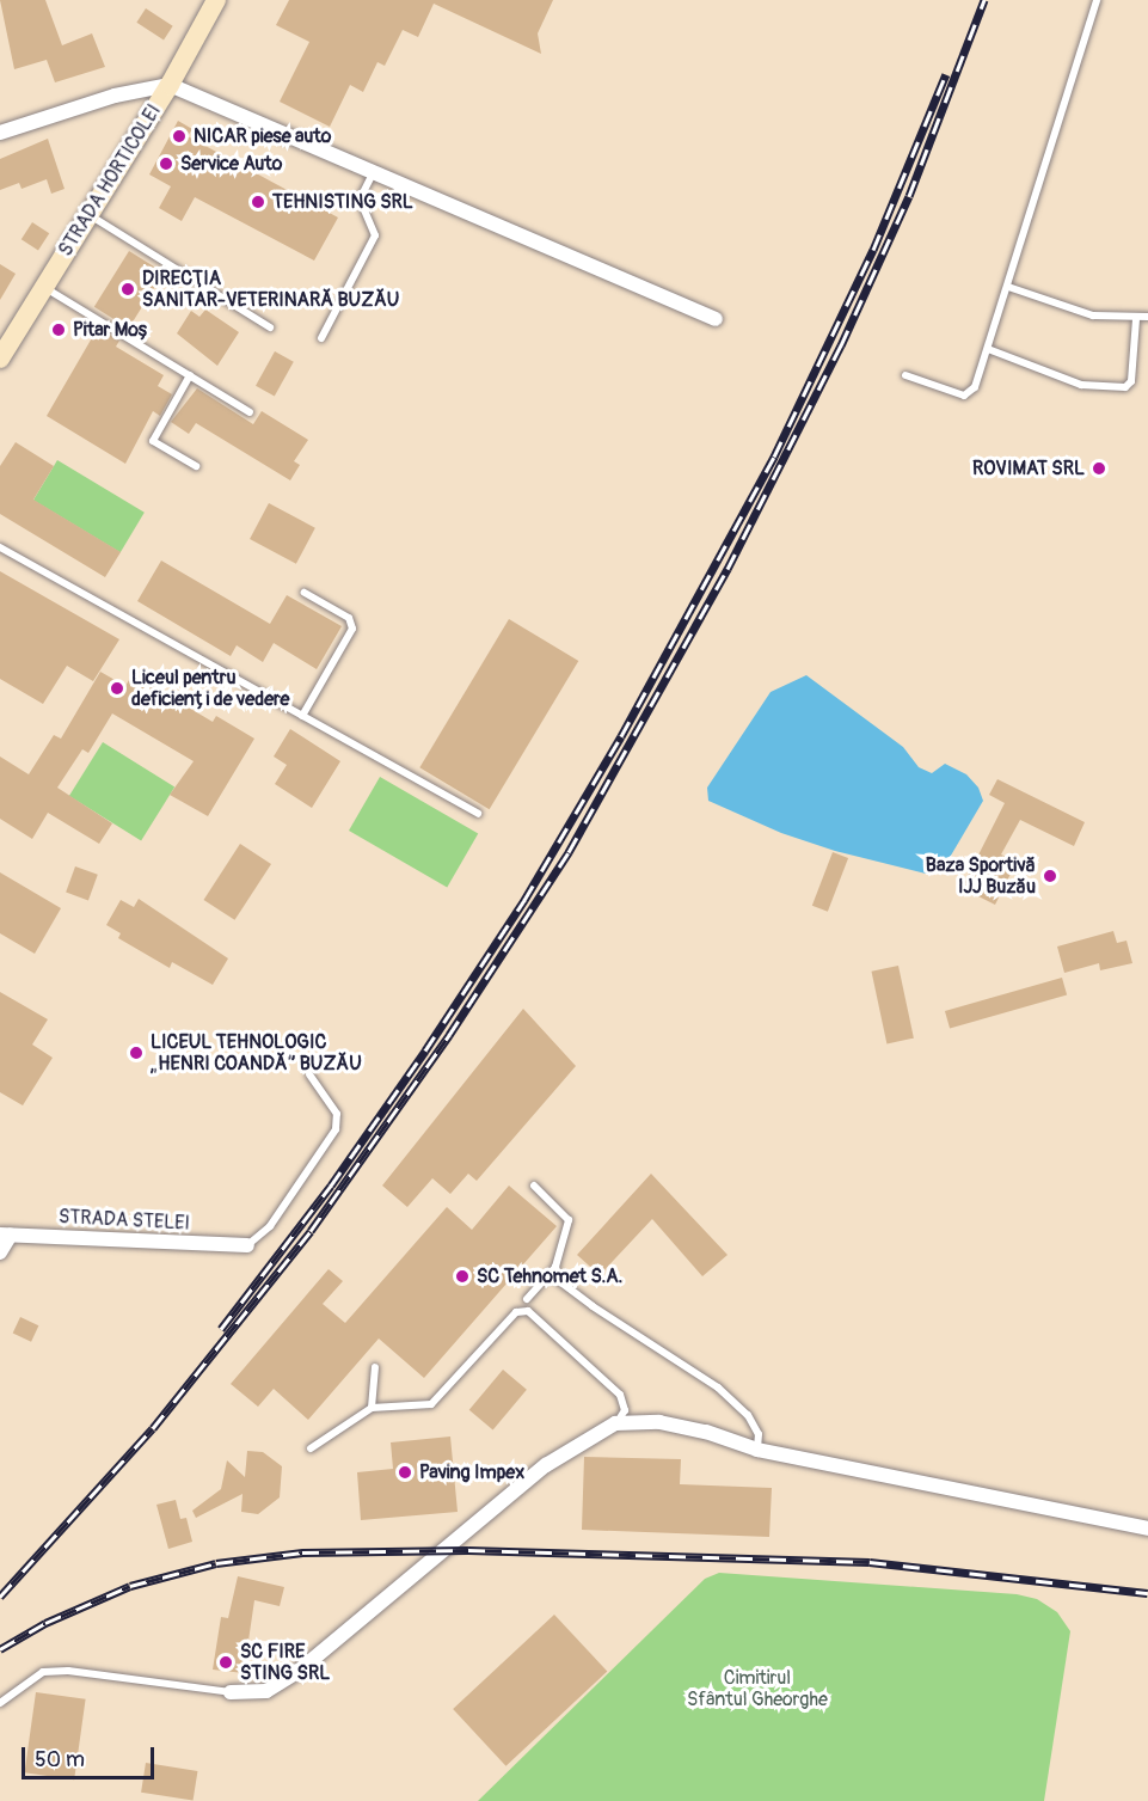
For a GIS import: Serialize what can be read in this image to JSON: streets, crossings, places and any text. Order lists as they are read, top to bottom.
{
  "streets": {
    "main road": ["STRADA HORTICOLEI"],
    "street": ["STRADA STELEI"]
  },
  "parks": ["Cimitirul Sfântul Gheorghe"],
  "places": [
    "NICAR piese auto",
    "Service Auto",
    "TEHNISTING SRL",
    "DIRECŢIA SANITAR-VETERINARĂ BUZĂU",
    "Pitar Moș",
    "ROVIMAT SRL",
    "Liceul pentru deficienți de vedere",
    "Baza Sportivă IJJ Buzău",
    "LICEUL TEHNOLOGIC „HENRI COANDĂ” BUZĂU",
    "SC Tehnomet S.A.",
    "Paving Impex",
    "SC FIRE STING SRL"
  ],
  "scale_bar": "50 m"
}
